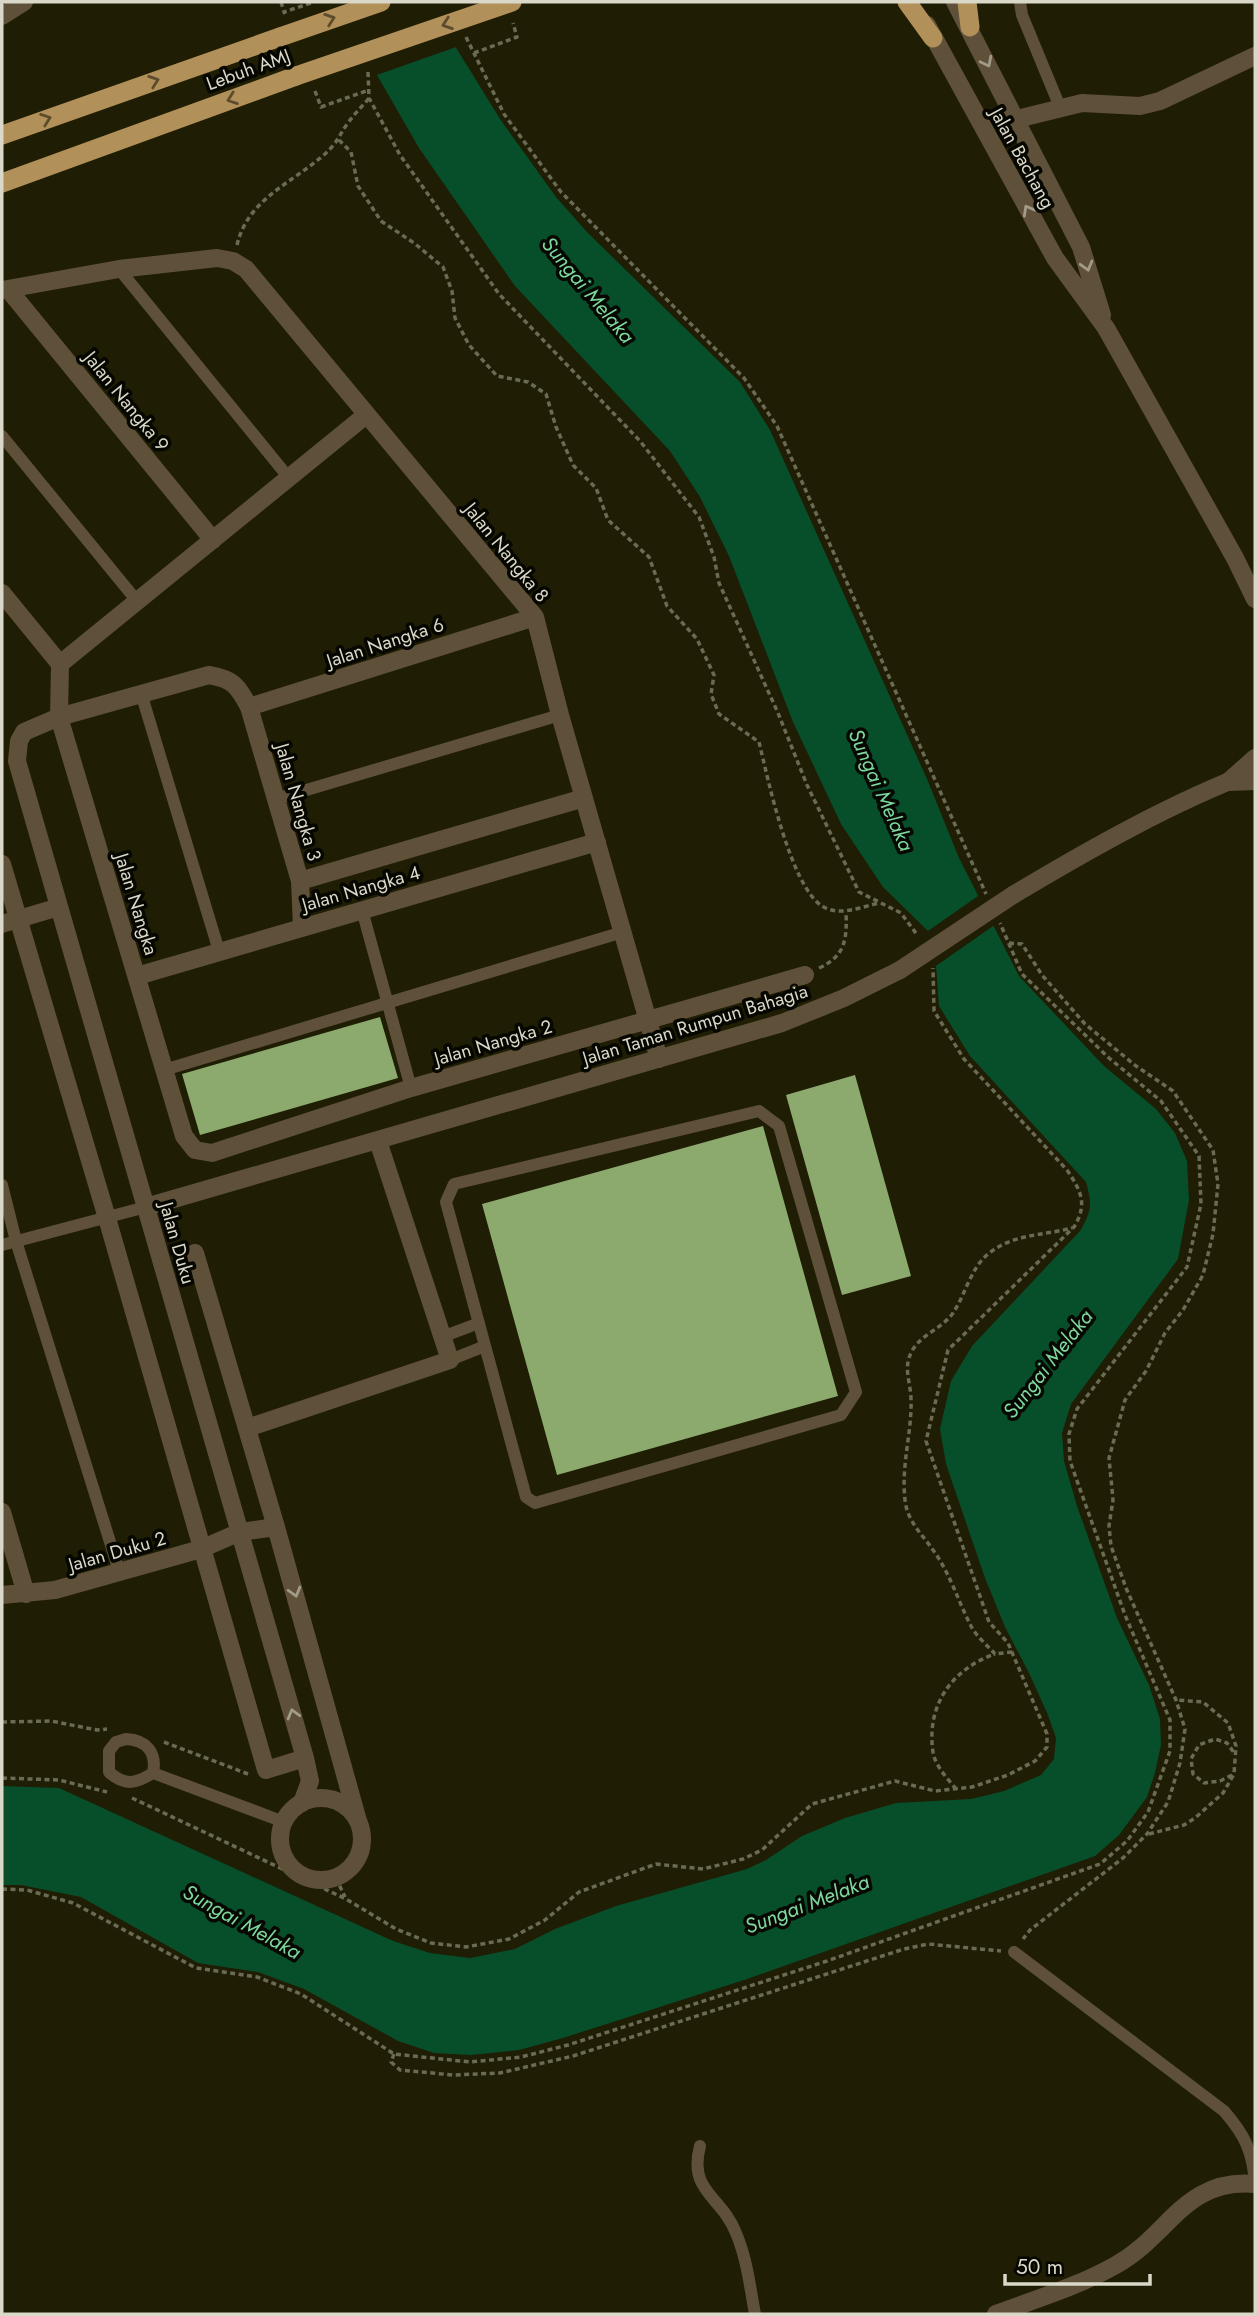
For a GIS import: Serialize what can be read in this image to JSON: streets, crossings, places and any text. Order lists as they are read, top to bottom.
{
  "streets": {
    "highway": ["Lebuh AMJ"],
    "street": [
      "Jalan Bachang",
      "Jalan Nangka 9",
      "Jalan Nangka 8",
      "Jalan Nangka 6",
      "Jalan Nangka 3",
      "Jalan Nangka 4",
      "Jalan Nangka",
      "Jalan Taman Rumpun Bahagia",
      "Jalan Nangka 2",
      "Jalan Duku",
      "Jalan Duku 2"
    ]
  },
  "crossings": [
    ["Jalan Nangka 8", "Jalan Nangka 6"],
    ["Jalan Nangka 8", "Jalan Nangka 4"],
    ["Jalan Nangka 8", "Jalan Taman Rumpun Bahagia"],
    ["Jalan Nangka 8", "Jalan Nangka 2"],
    ["Jalan Nangka 6", "Jalan Nangka 3"],
    ["Jalan Nangka 3", "Jalan Nangka 4"],
    ["Jalan Nangka 4", "Jalan Nangka"],
    ["Jalan Nangka", "Jalan Nangka 2"],
    ["Jalan Nangka", "Jalan Duku"],
    ["Jalan Taman Rumpun Bahagia", "Jalan Duku"],
    ["Jalan Duku", "Jalan Duku 2"]
  ],
  "water": ["Sungai Melaka"],
  "scale_bar": "50 m"
}
